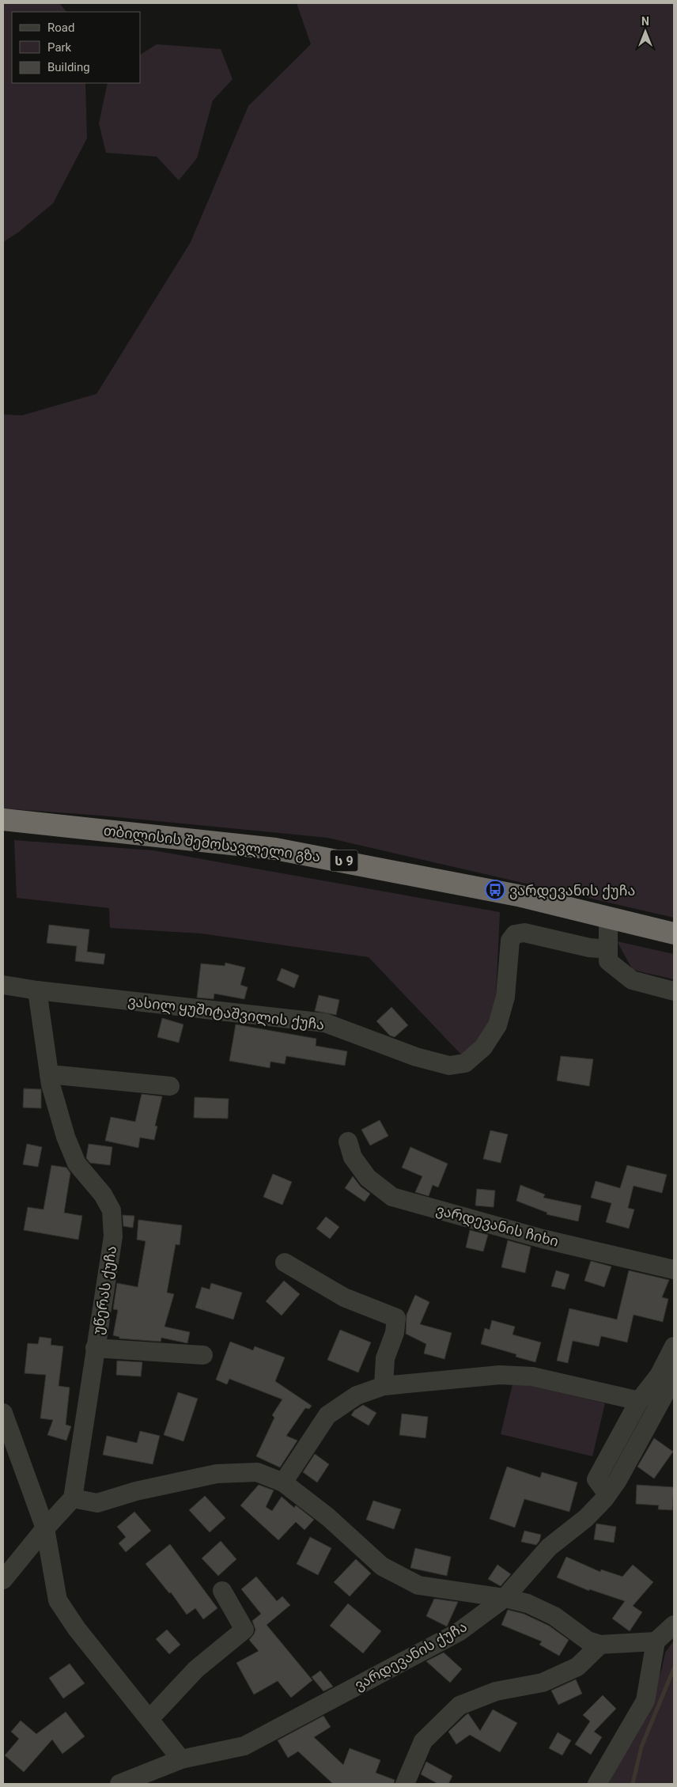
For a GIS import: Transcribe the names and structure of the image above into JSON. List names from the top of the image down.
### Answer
{
  "streets": {
    "highway": ["თბილისის შემოსავლელი გზა", "ს 9"],
    "street": [
      "ვასილ ყუშიტაშვილის ქუჩა",
      "ვარდევანის ჩიხი",
      "უწერას ქუჩა",
      "ვარდევანის ქუჩა"
    ]
  },
  "crossings": [
    ["ვასილ ყუშიტაშვილის ქუჩა", "უწერას ქუჩა"]
  ],
  "places": {
    "bus stop": ["ვარდევანის ქუჩა"]
  },
  "legend": ["Road", "Park", "Building"],
  "north": "top"
}
